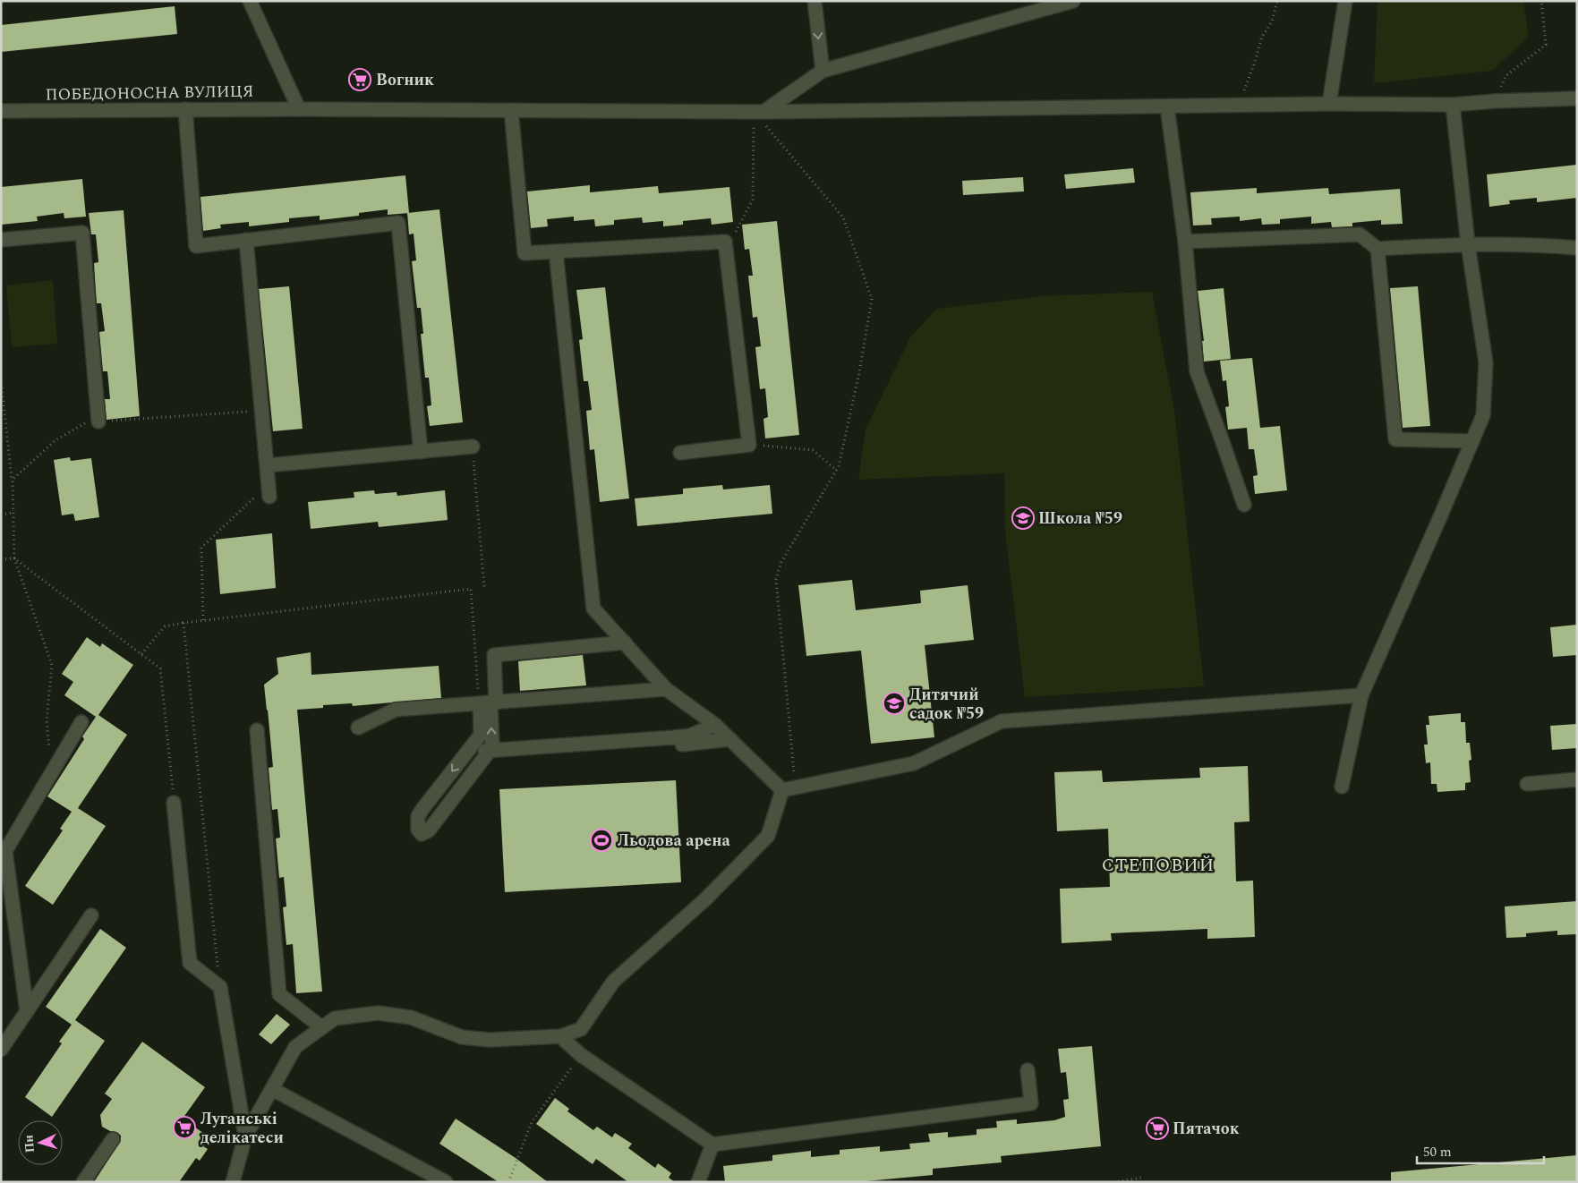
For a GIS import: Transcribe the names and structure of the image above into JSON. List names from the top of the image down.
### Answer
{
  "streets": {
    "street": ["ПОБЕДОНОСНА ВУЛИЦЯ"]
  },
  "districts": ["СТЕПОВИЙ"],
  "places": {
    "supermarket": ["Вогник", "Луганські делікатеси", "Пятачок"],
    "school or university": ["Школа №59", "Дитячий садок №59"],
    "sports": ["Льодова арена"]
  },
  "scale_bar": "50 m",
  "north": "left"
}
